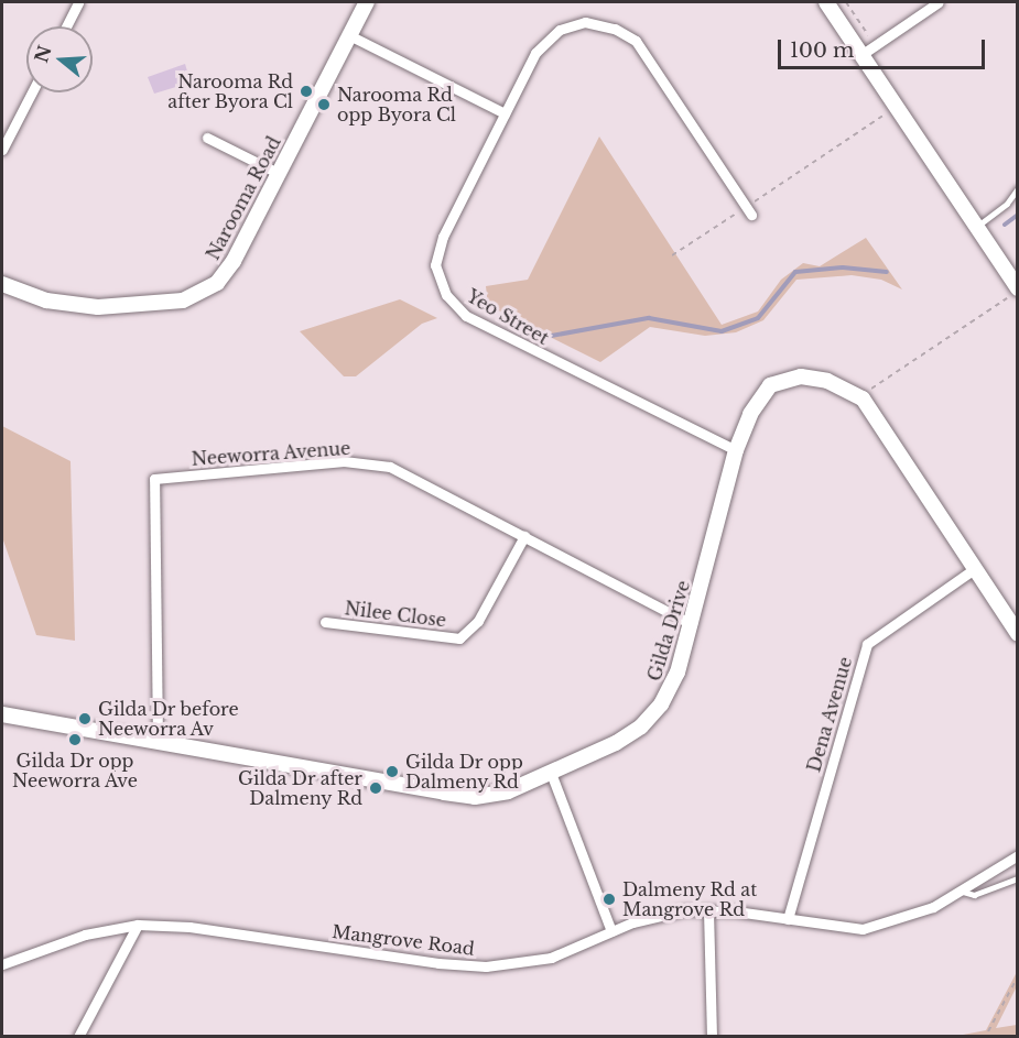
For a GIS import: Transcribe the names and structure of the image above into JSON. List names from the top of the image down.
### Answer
{
  "streets": {
    "street": [
      "Narooma Road",
      "Yeo Street",
      "Neeworra Avenue",
      "Nilee Close",
      "Gilda Drive",
      "Dena Avenue",
      "Mangrove Road"
    ]
  },
  "crossings": [
    ["Yeo Street", "Gilda Drive"],
    ["Neeworra Avenue", "Nilee Close"],
    ["Neeworra Avenue", "Gilda Drive"],
    ["Dena Avenue", "Mangrove Road"]
  ],
  "places": [
    "Narooma Rd after Byora Cl",
    "Narooma Rd opp Byora Cl",
    "Gilda Dr before Neeworra Av",
    "Gilda Dr opp Neeworra Ave",
    "Gilda Dr opp Dalmeny Rd",
    "Gilda Dr after Dalmeny Rd",
    "Dalmeny Rd at Mangrove Rd"
  ],
  "scale_bar": "100 m",
  "north": "left"
}
